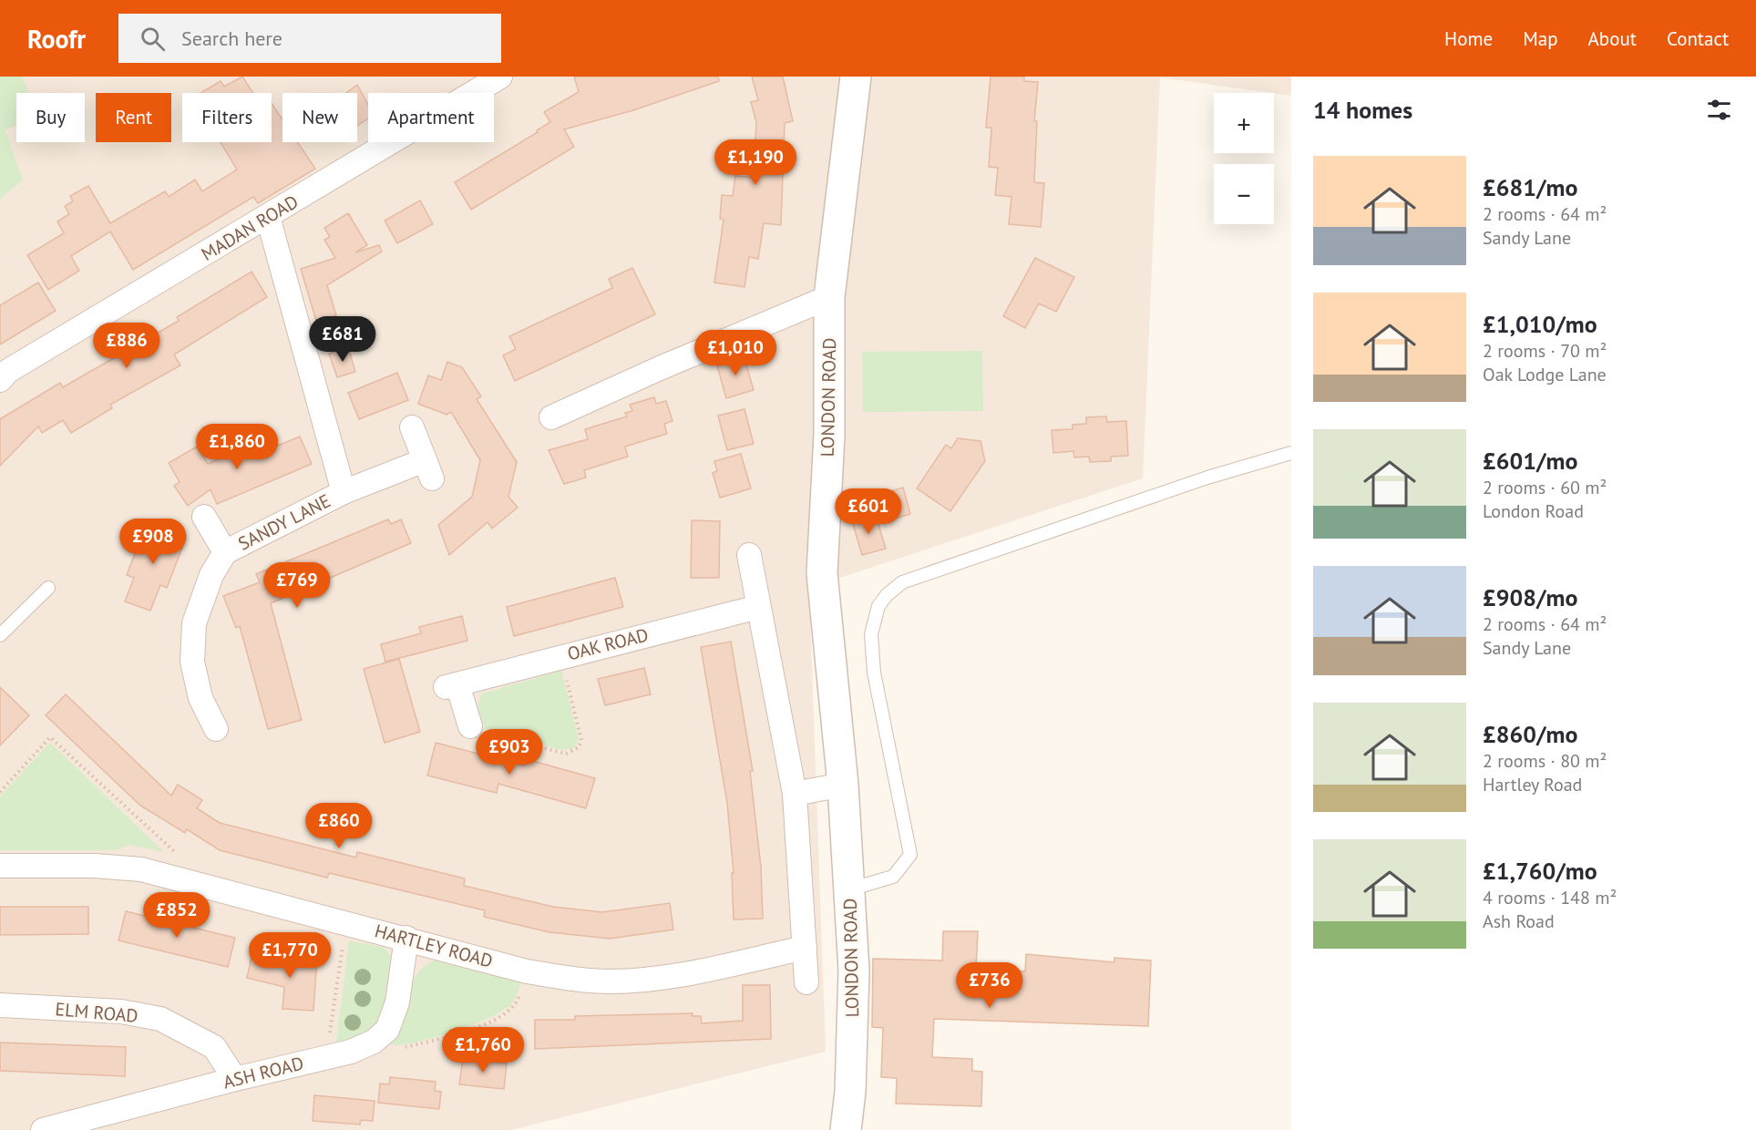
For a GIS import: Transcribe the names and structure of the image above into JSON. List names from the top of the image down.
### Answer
{
  "streets": {
    "street": [
      "MADAN ROAD",
      "LONDON ROAD",
      "SANDY LANE",
      "OAK ROAD",
      "HARTLEY ROAD",
      "ELM ROAD",
      "ASH ROAD"
    ]
  },
  "crossings": [
    ["MADAN ROAD", "SANDY LANE"],
    ["HARTLEY ROAD", "ASH ROAD"],
    ["ELM ROAD", "ASH ROAD"]
  ],
  "page": {
    "header": "Roofr",
    "search": "Search here",
    "nav": [
      "Home",
      "Map",
      "About",
      "Contact"
    ],
    "heading": "14 homes",
    "map_buttons": ["+", "−"],
    "chip": [
      "Buy",
      "Rent",
      "Filters",
      "New",
      "Apartment"
    ],
    "price": [
      "£1,190",
      "£681",
      "£886",
      "£1,010",
      "£1,860",
      "£601",
      "£908",
      "£769",
      "£903",
      "£860",
      "£852",
      "£1,770",
      "£736",
      "£1,760"
    ],
    "list": [
      {
        "name": "£681/mo",
        "note": "2 rooms · 64 m² · Sandy Lane"
      },
      {
        "name": "£1,010/mo",
        "note": "2 rooms · 70 m² · Oak Lodge Lane"
      },
      {
        "name": "£601/mo",
        "note": "2 rooms · 60 m² · London Road"
      },
      {
        "name": "£908/mo",
        "note": "2 rooms · 64 m² · Sandy Lane"
      },
      {
        "name": "£860/mo",
        "note": "2 rooms · 80 m² · Hartley Road"
      },
      {
        "name": "£1,760/mo",
        "note": "4 rooms · 148 m² · Ash Road"
      }
    ]
  }
}
